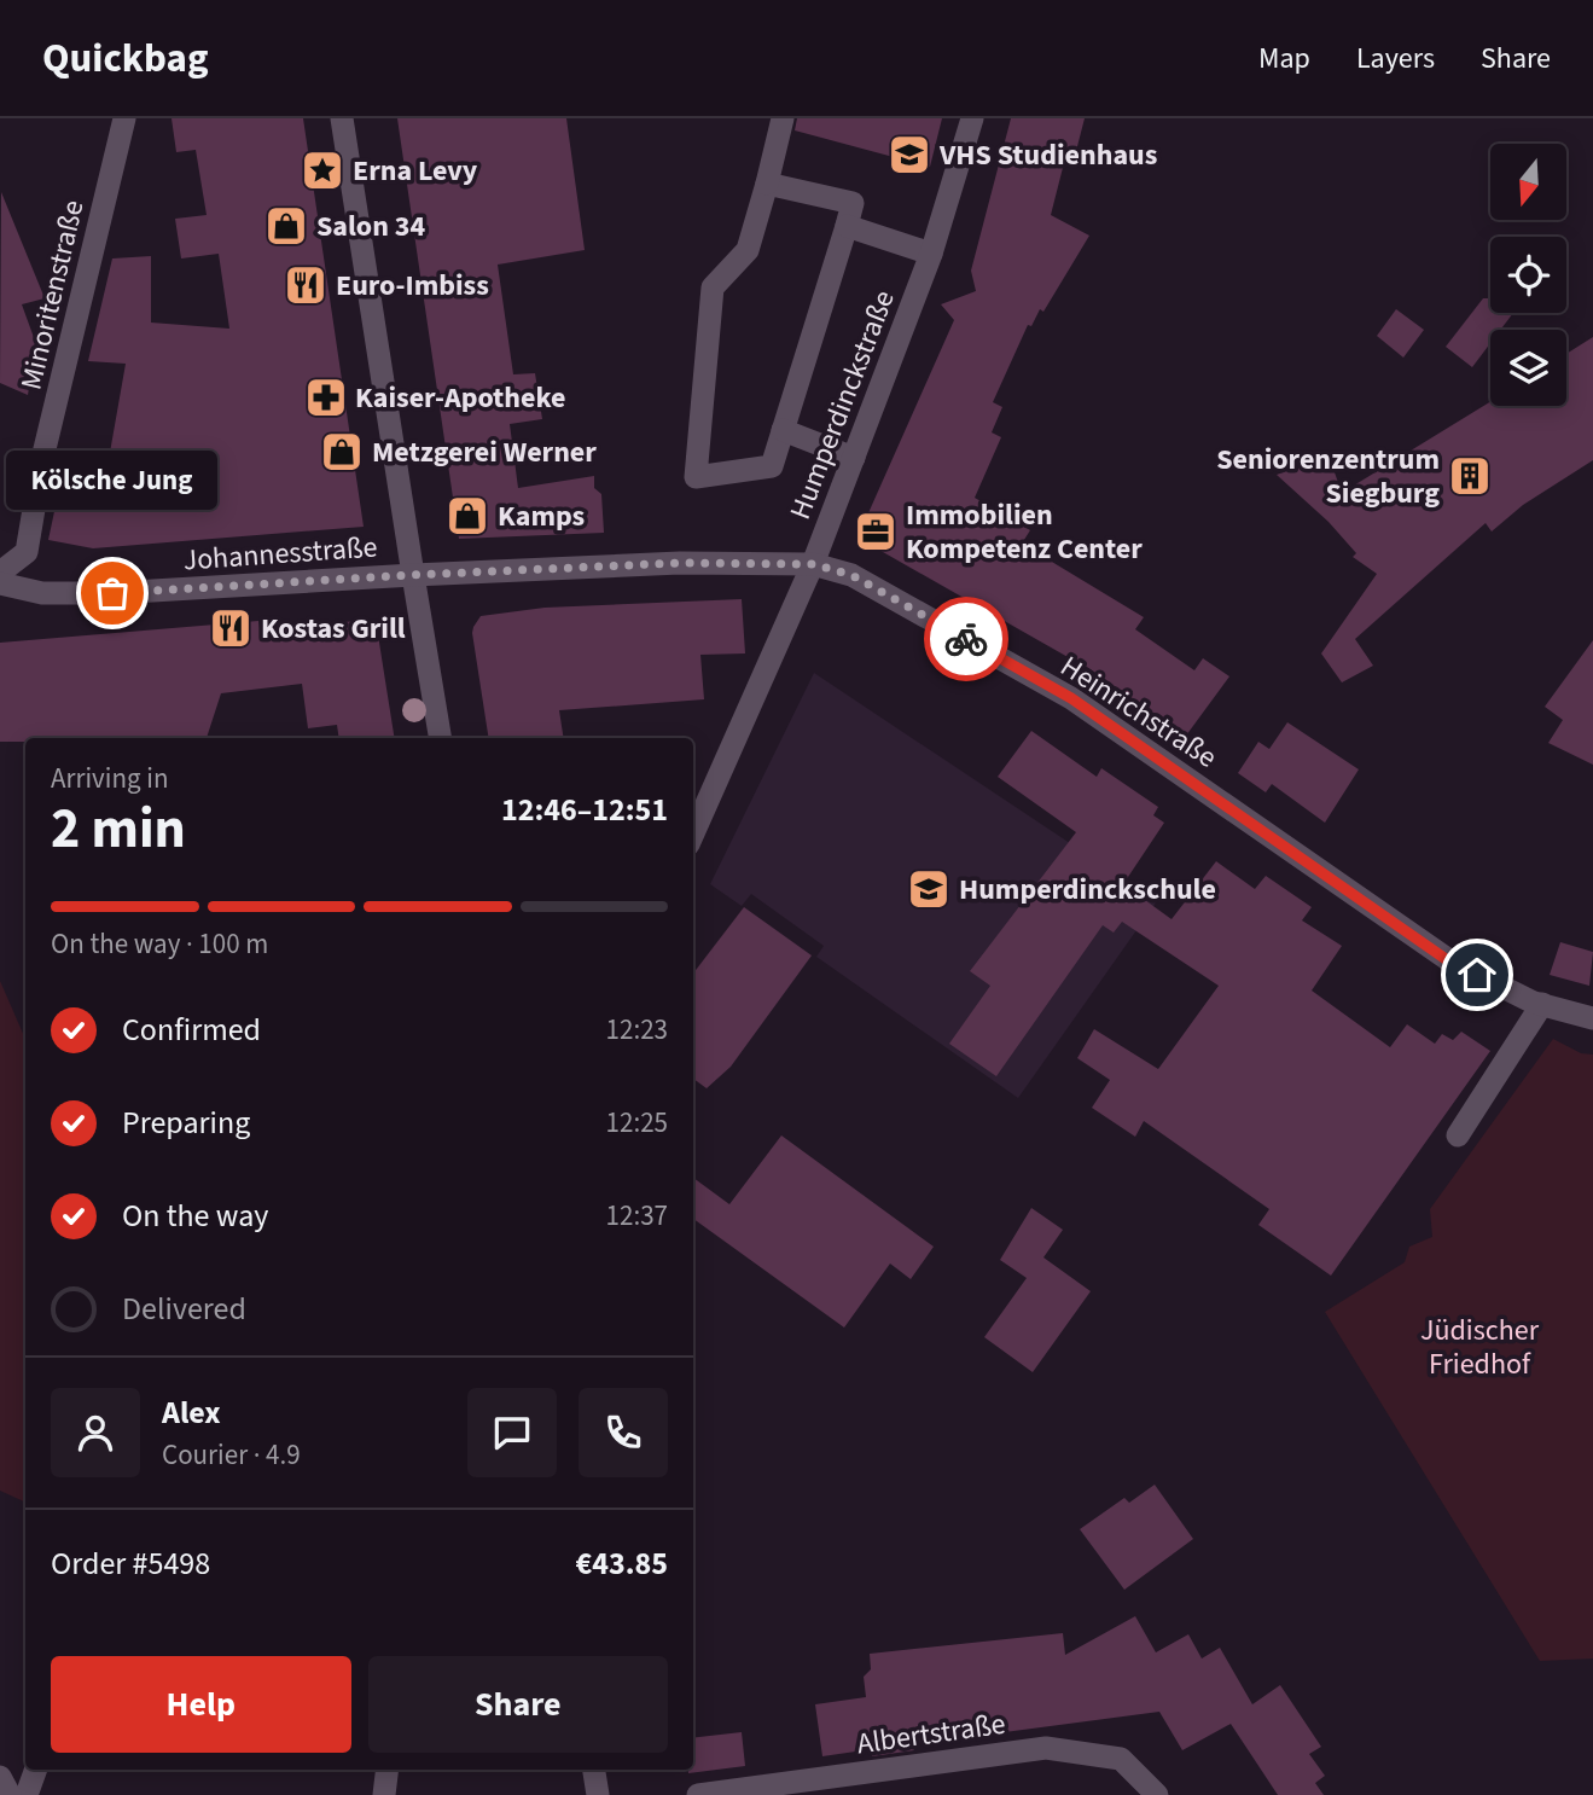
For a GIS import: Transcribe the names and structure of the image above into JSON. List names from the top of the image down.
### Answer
{
  "streets": {
    "street": [
      "Minoritenstraße",
      "Humperdinckstraße",
      "Johannesstraße",
      "Heinrichstraße",
      "Albertstraße"
    ]
  },
  "crossings": [
    ["Humperdinckstraße", "Heinrichstraße"],
    ["Johannesstraße", "Heinrichstraße"]
  ],
  "parks": ["Jüdischer Friedhof"],
  "places": {
    "school or university": ["VHS Studienhaus", "Humperdinckschule"],
    "place": ["Erna Levy"],
    "shop": ["Salon 34", "Metzgerei Werner", "Kamps"],
    "restaurant": ["Euro-Imbiss", "Kostas Grill"],
    "pharmacy": ["Kaiser-Apotheke"],
    "building": ["Seniorenzentrum Siegburg"],
    "office": ["Immobilien Kompetenz Center"],
    "other": ["Kölsche Jung"]
  },
  "north": "bottom",
  "page": {
    "header": "Quickbag",
    "nav": ["Map", "Layers", "Share"],
    "bubble": "Kölsche Jung",
    "heading": ["2 min", "Arriving in", "12:46–12:51"],
    "panel": [
      "Alex",
      "Courier · 4.9",
      "Order #5498",
      "€43.85"
    ],
    "bar": "On the way · 100 m",
    "list": [
      ["Confirmed", "12:23"],
      ["Preparing", "12:25"],
      ["On the way", "12:37"],
      "Delivered"
    ],
    "buttons": ["Help", "Share"]
  }
}
